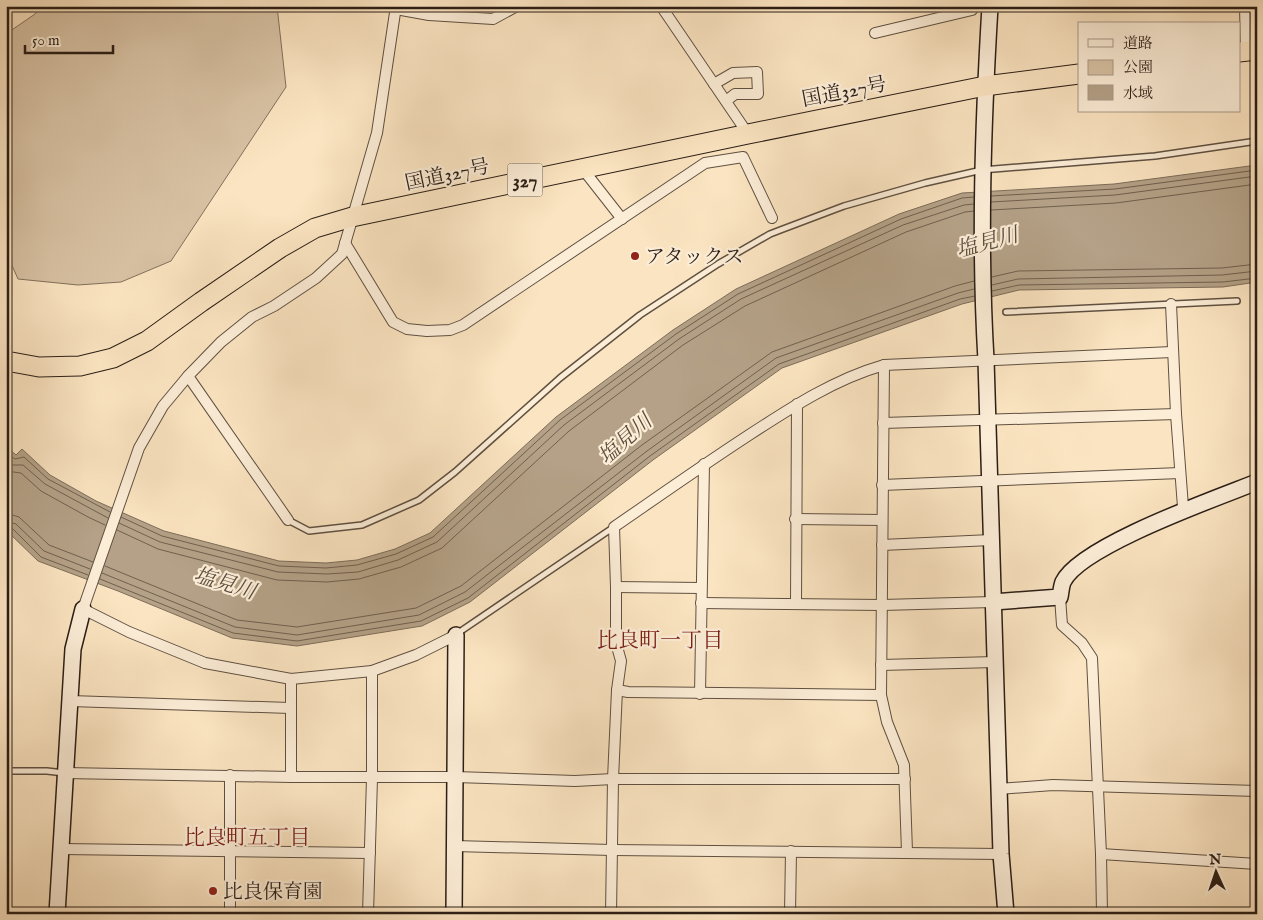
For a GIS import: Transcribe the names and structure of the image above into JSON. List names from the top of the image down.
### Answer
{
  "streets": {
    "highway": ["国道327号", "327"]
  },
  "districts": ["比良町一丁目", "比良町五丁目"],
  "water": ["塩見川"],
  "places": ["アタックス", "比良保育園"],
  "legend": ["道路", "公園", "水域"],
  "scale_bar": "50 m",
  "north": "top"
}
